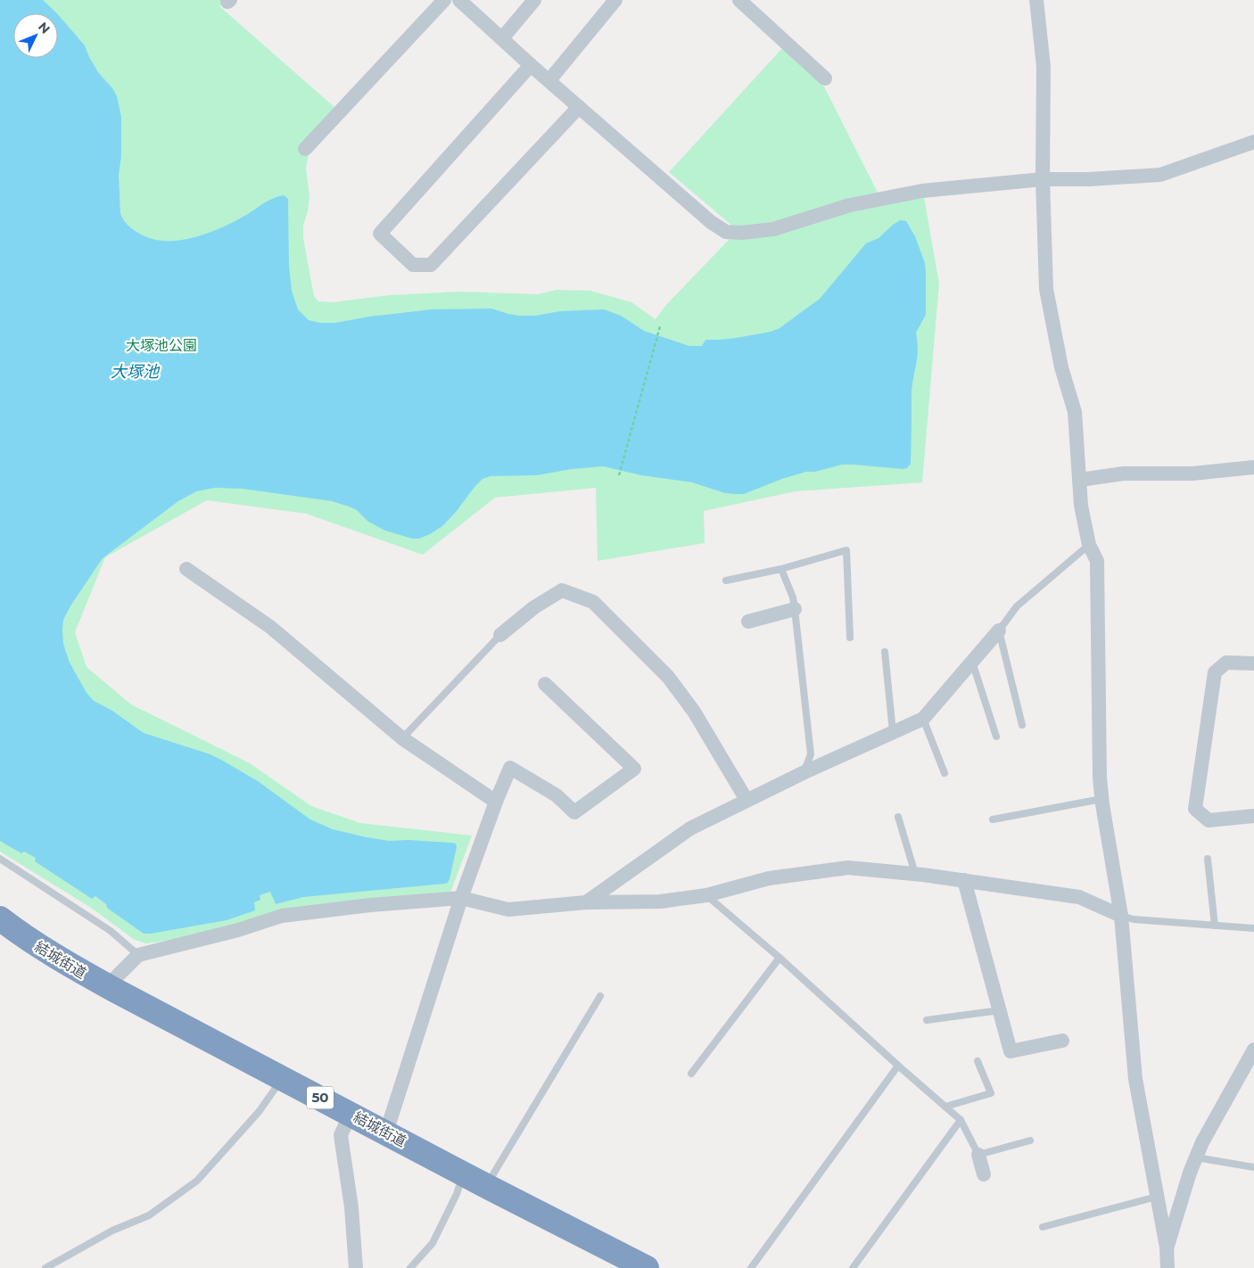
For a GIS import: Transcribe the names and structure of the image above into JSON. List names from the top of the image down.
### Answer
{
  "streets": {
    "highway": ["結城街道", "50"]
  },
  "water": ["大塚池"],
  "parks": ["大塚池公園"],
  "north": "top right"
}
